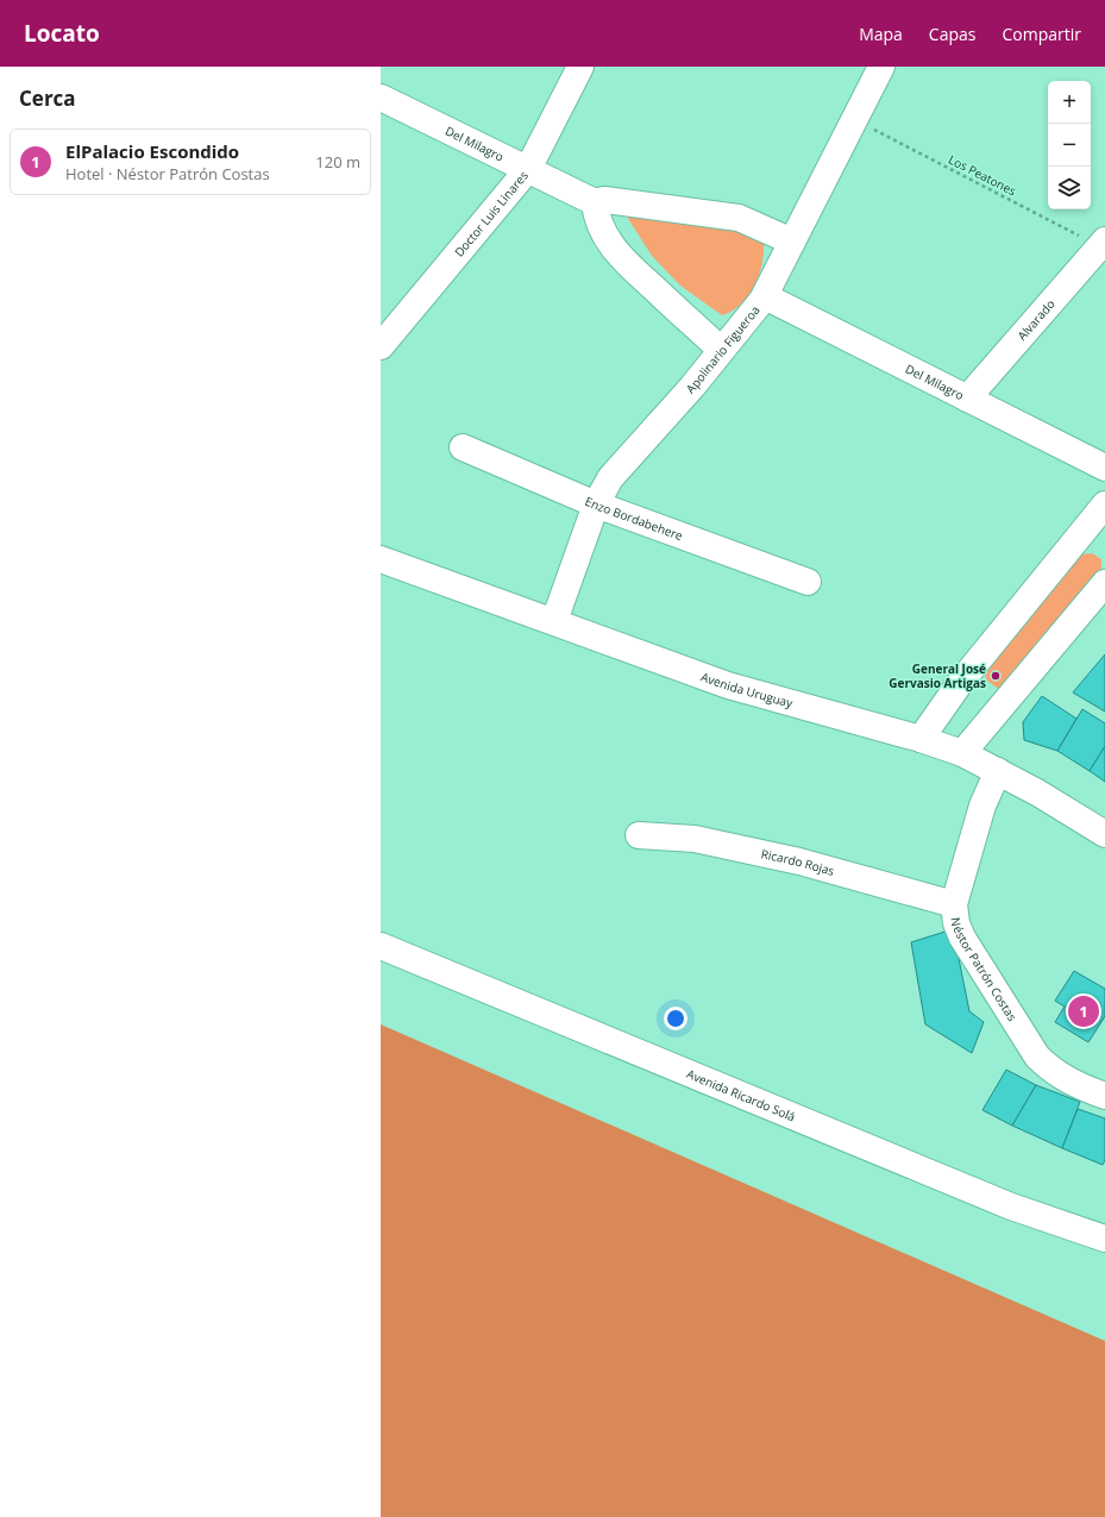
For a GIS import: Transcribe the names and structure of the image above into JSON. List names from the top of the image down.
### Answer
{
  "streets": {
    "street": [
      "Del Milagro",
      "Doctor Luis Linares",
      "Alvarado",
      "Apolinario Figueroa",
      "Enzo Bordabehere",
      "Avenida Uruguay",
      "Ricardo Rojas",
      "Néstor Patrón Costas",
      "Avenida Ricardo Solá"
    ],
    "path": ["Los Peatones"]
  },
  "crossings": [
    ["Del Milagro", "Doctor Luis Linares"],
    ["Del Milagro", "Alvarado"],
    ["Del Milagro", "Apolinario Figueroa"],
    ["Los Peatones", "Alvarado"],
    ["Los Peatones", "Apolinario Figueroa"],
    ["Apolinario Figueroa", "Enzo Bordabehere"],
    ["Apolinario Figueroa", "Avenida Uruguay"],
    ["Avenida Uruguay", "Néstor Patrón Costas"],
    ["Ricardo Rojas", "Néstor Patrón Costas"]
  ],
  "places": ["General José Gervasio Artigas"],
  "page": {
    "header": "Locato",
    "nav": ["Mapa", "Capas", "Compartir"],
    "heading": "Cerca",
    "map_buttons": ["+", "−"],
    "list": [
      {
        "mark": "1",
        "name": "ElPalacio Escondido",
        "note": "Hotel · Néstor Patrón Costas",
        "value": "120 m"
      }
    ],
    "pins": "1"
  }
}
